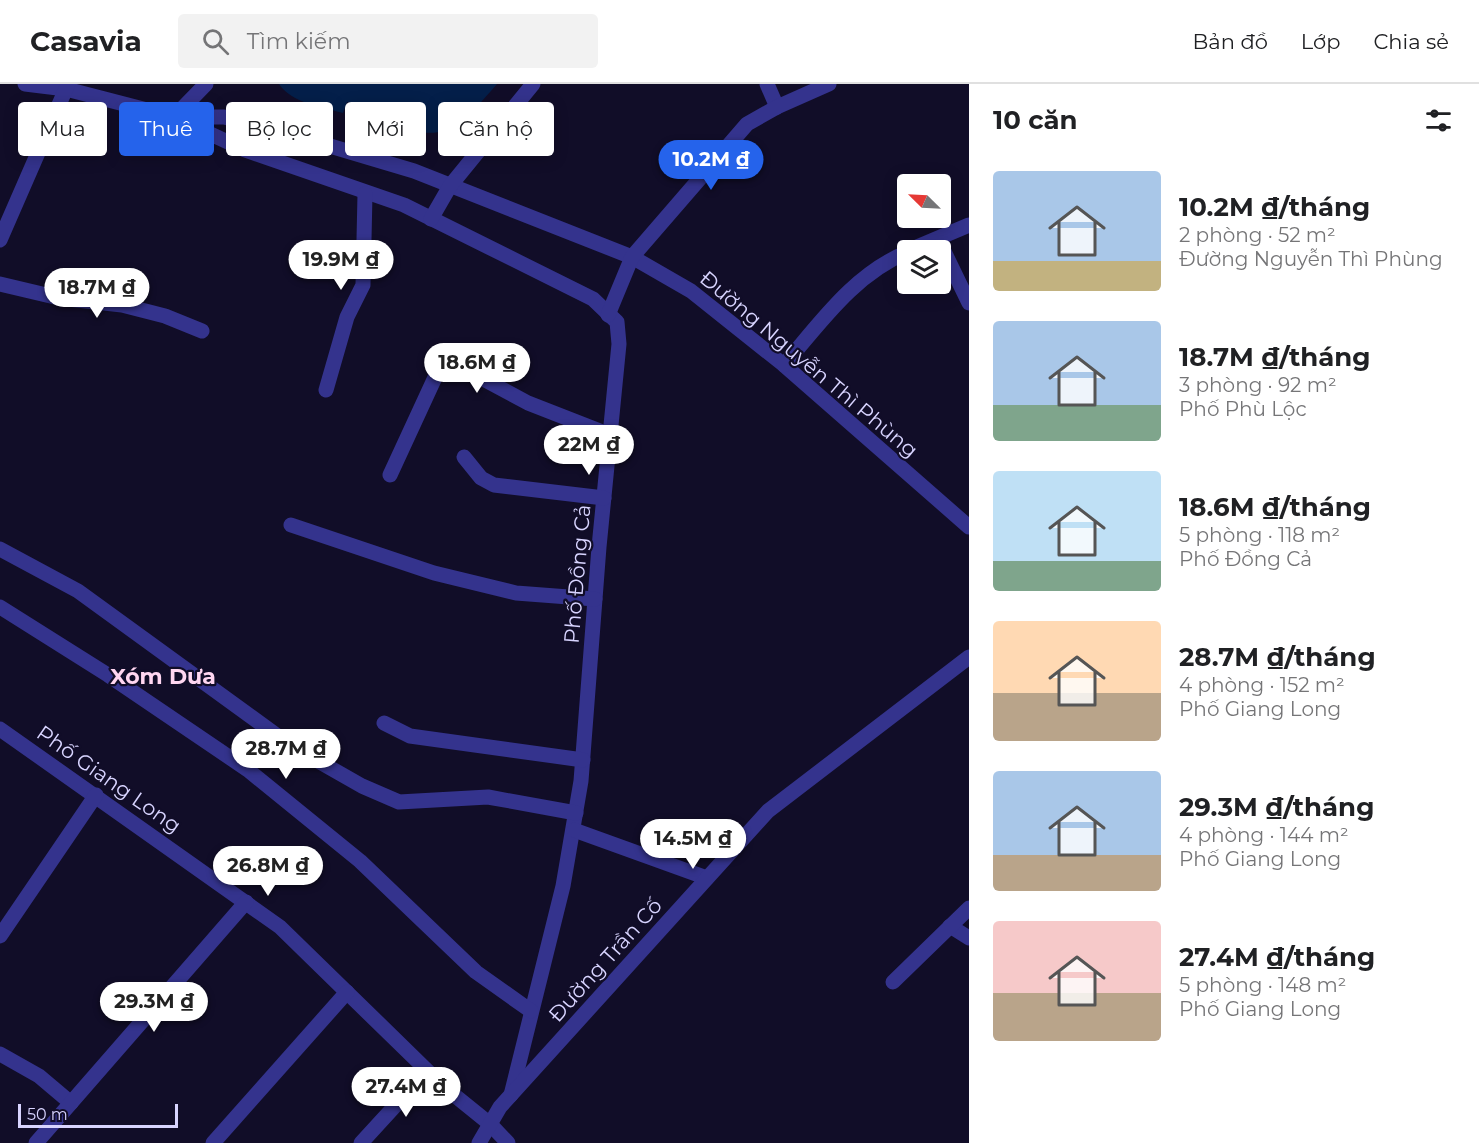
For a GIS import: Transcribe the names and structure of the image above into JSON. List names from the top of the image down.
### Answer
{
  "streets": {
    "street": [
      "Đường Nguyễn Thì Phùng",
      "Phố Đồng Cả",
      "Phố Giang Long",
      "Đường Trần Cố"
    ]
  },
  "crossings": [
    ["Phố Đồng Cả", "Đường Trần Cố"],
    ["Phố Giang Long", "Đường Trần Cố"]
  ],
  "districts": ["Xóm Dưa"],
  "scale_bar": "50 m",
  "north": "top left",
  "page": {
    "header": "Casavia",
    "search": "Tìm kiếm",
    "nav": ["Bản đồ", "Lớp", "Chia sẻ"],
    "heading": "10 căn",
    "chip": [
      "Mua",
      "Thuê",
      "Bộ lọc",
      "Mới",
      "Căn hộ"
    ],
    "price": [
      "10.2M ₫",
      "19.9M ₫",
      "18.7M ₫",
      "18.6M ₫",
      "22M ₫",
      "28.7M ₫",
      "14.5M ₫",
      "26.8M ₫",
      "29.3M ₫",
      "27.4M ₫"
    ],
    "list": [
      {
        "name": "10.2M ₫/tháng",
        "note": "2 phòng · 52 m² · Đường Nguyễn Thì Phùng"
      },
      {
        "name": "18.7M ₫/tháng",
        "note": "3 phòng · 92 m² · Phố Phù Lộc"
      },
      {
        "name": "18.6M ₫/tháng",
        "note": "5 phòng · 118 m² · Phố Đồng Cả"
      },
      {
        "name": "28.7M ₫/tháng",
        "note": "4 phòng · 152 m² · Phố Giang Long"
      },
      {
        "name": "29.3M ₫/tháng",
        "note": "4 phòng · 144 m² · Phố Giang Long"
      },
      {
        "name": "27.4M ₫/tháng",
        "note": "5 phòng · 148 m² · Phố Giang Long"
      }
    ],
    "scale": "50 m"
  }
}
